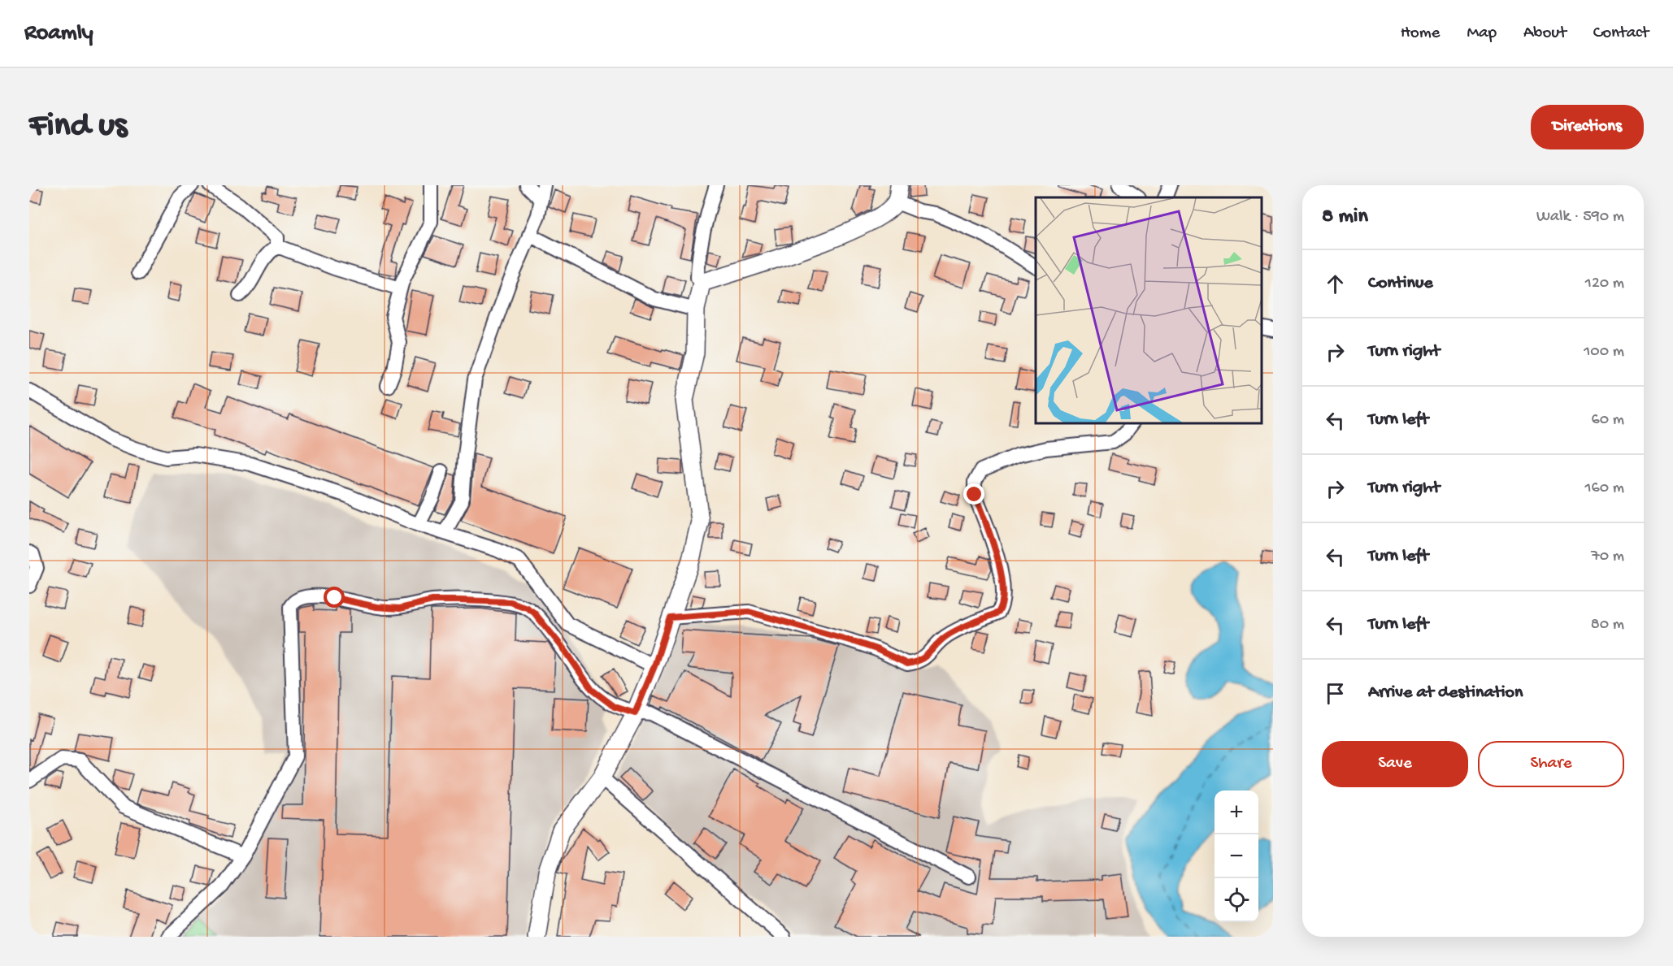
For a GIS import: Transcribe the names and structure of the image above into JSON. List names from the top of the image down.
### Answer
{
  "page": {
    "header": "Roamly",
    "nav": [
      "Home",
      "Map",
      "About",
      "Contact"
    ],
    "buttons": [
      "Directions",
      ["Save", "Share"]
    ],
    "title": "Find us",
    "heading": ["8 min", "Walk · 590 m"],
    "list": [
      ["Continue", "120 m"],
      ["Turn right", "100 m"],
      ["Turn left", "60 m"],
      ["Turn right", "160 m"],
      ["Turn left", "70 m"],
      ["Turn left", "80 m"],
      "Arrive at destination"
    ],
    "map_buttons": ["+", "−"]
  }
}
